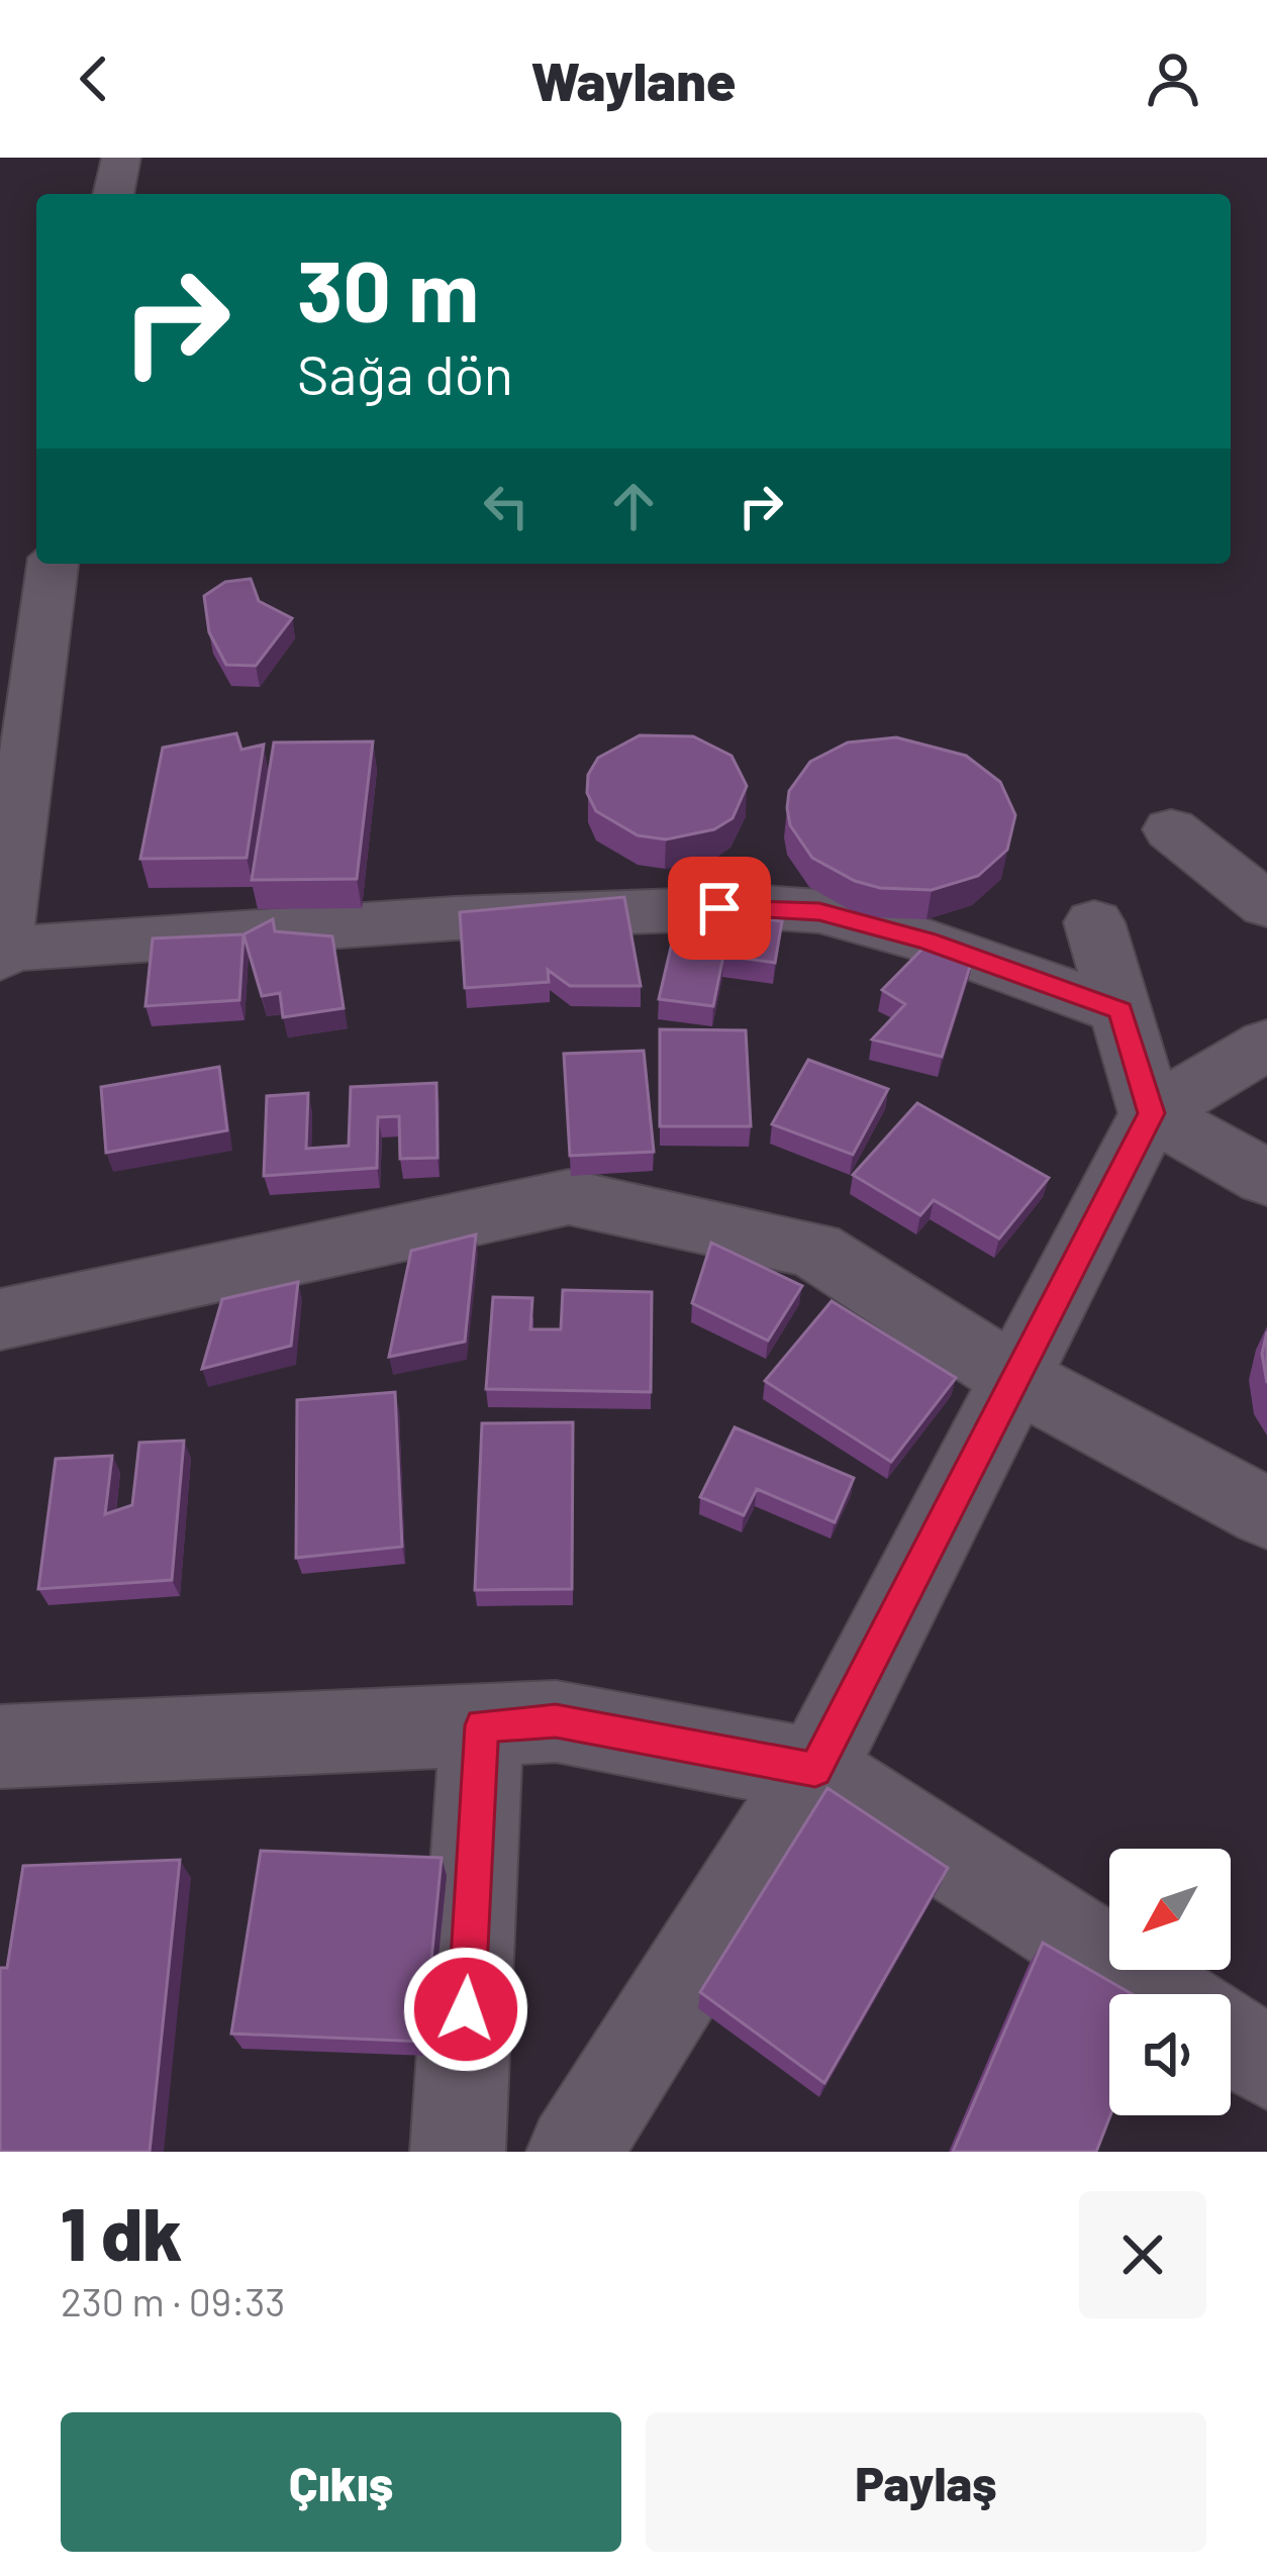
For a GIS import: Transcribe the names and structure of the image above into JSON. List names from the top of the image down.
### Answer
{
  "north": "bottom left",
  "page": {
    "header": "Waylane",
    "turn": ["30 m", "Sağa dön"],
    "heading": ["1 dk", "230 m · 09:33"],
    "buttons": ["Çıkış", "Paylaş"]
  }
}
